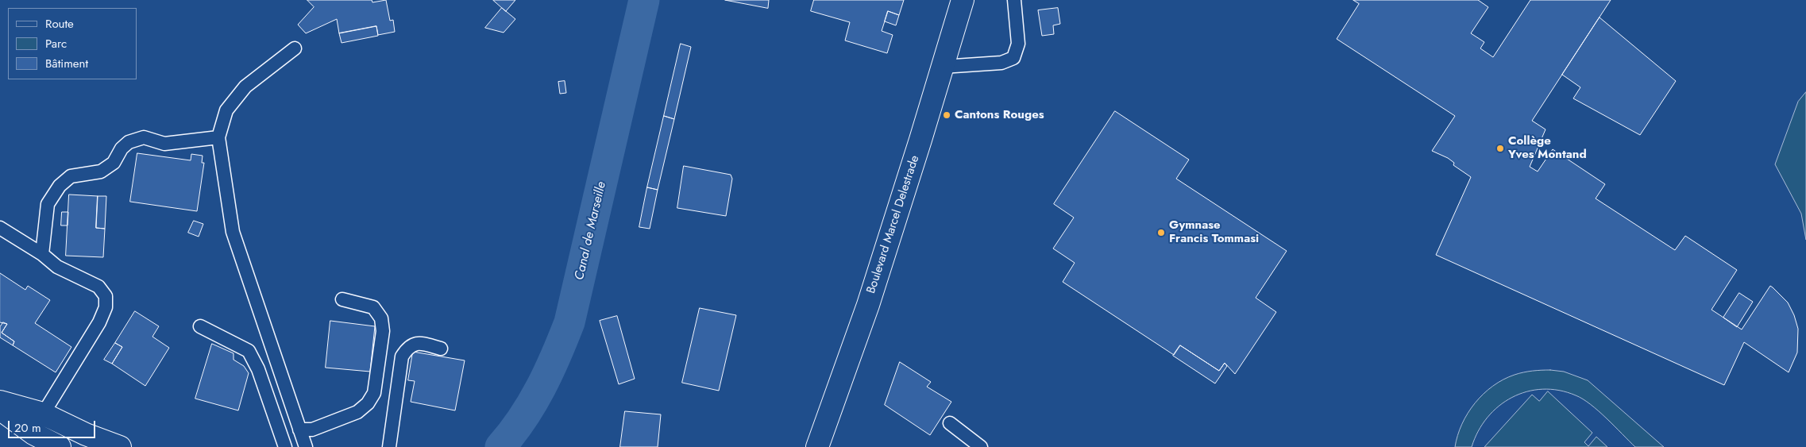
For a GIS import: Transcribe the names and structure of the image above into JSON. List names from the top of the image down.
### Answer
{
  "streets": {
    "street": ["Boulevard Marcel Delestrade"]
  },
  "water": ["Canal de Marseille"],
  "places": ["Cantons Rouges", "Collège Yves Montand", "Gymnase Francis Tommasi"],
  "legend": ["Route", "Parc", "Bâtiment"],
  "scale_bar": "20 m"
}
